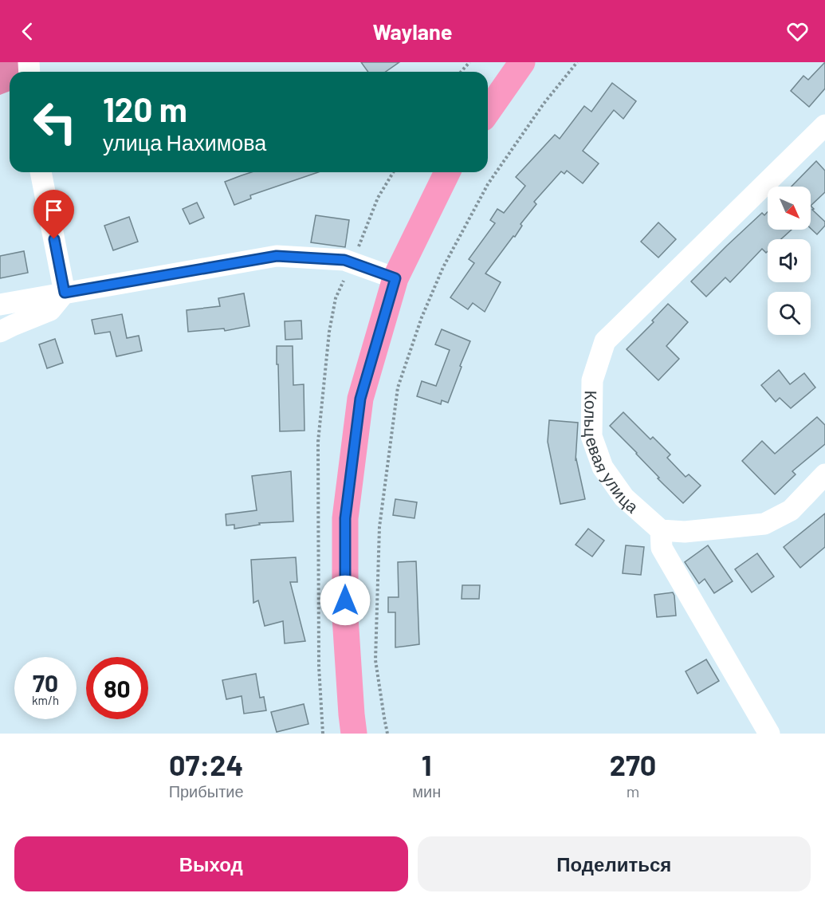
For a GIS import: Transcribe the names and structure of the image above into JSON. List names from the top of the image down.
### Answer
{
  "streets": {
    "street": ["Кольцевая улица"]
  },
  "north": "bottom right",
  "page": {
    "header": "Waylane",
    "turn": ["120 m", "улица Нахимова"],
    "speed": "70 km/h",
    "limit": "80",
    "eta": [
      "07:24",
      "Прибытие",
      "1",
      "мин",
      "270",
      "m"
    ],
    "buttons": ["Выход", "Поделиться"]
  }
}
